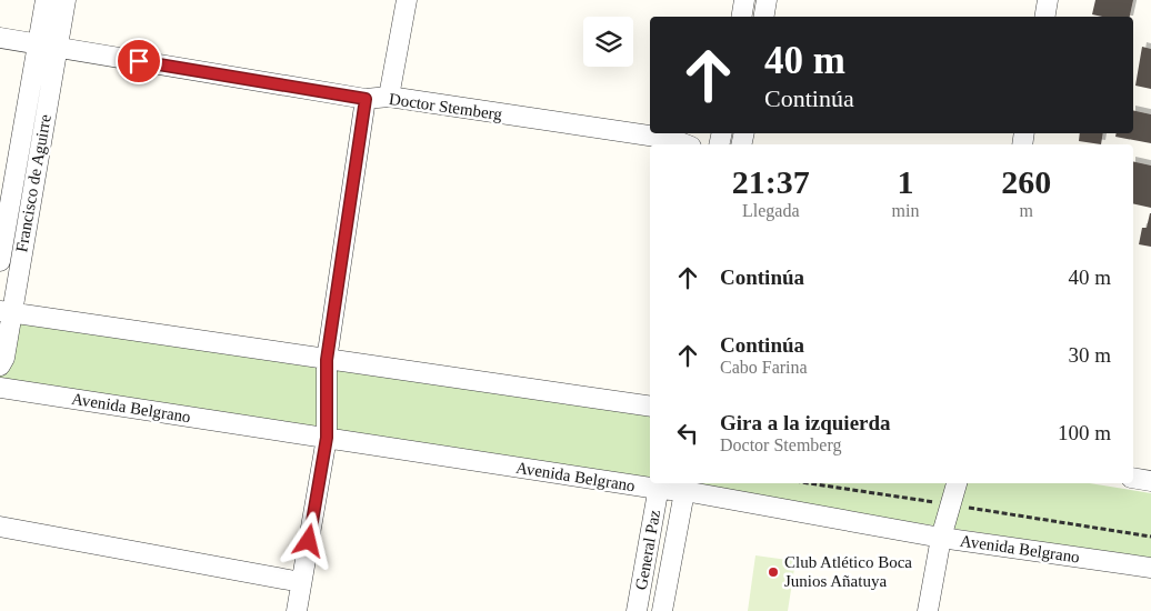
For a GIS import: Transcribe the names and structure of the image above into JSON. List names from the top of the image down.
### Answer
{
  "streets": {
    "street": [
      "Doctor Stemberg",
      "Francisco de Aguirre",
      "Avenida Belgrano",
      "General Paz"
    ]
  },
  "crossings": [
    ["Doctor Stemberg", "Francisco de Aguirre"],
    ["Avenida Belgrano", "General Paz"]
  ],
  "places": ["Club Atlético Boca Junios Añatuya"],
  "page": {
    "turn": ["40 m", "Continúa"],
    "eta": [
      "21:37",
      "Llegada",
      "1",
      "min",
      "260",
      "m"
    ],
    "list": [
      {
        "name": "Continúa",
        "value": "40 m"
      },
      {
        "name": "Continúa",
        "note": "Cabo Farina",
        "value": "30 m"
      },
      {
        "name": "Gira a la izquierda",
        "note": "Doctor Stemberg",
        "value": "100 m"
      }
    ]
  }
}
